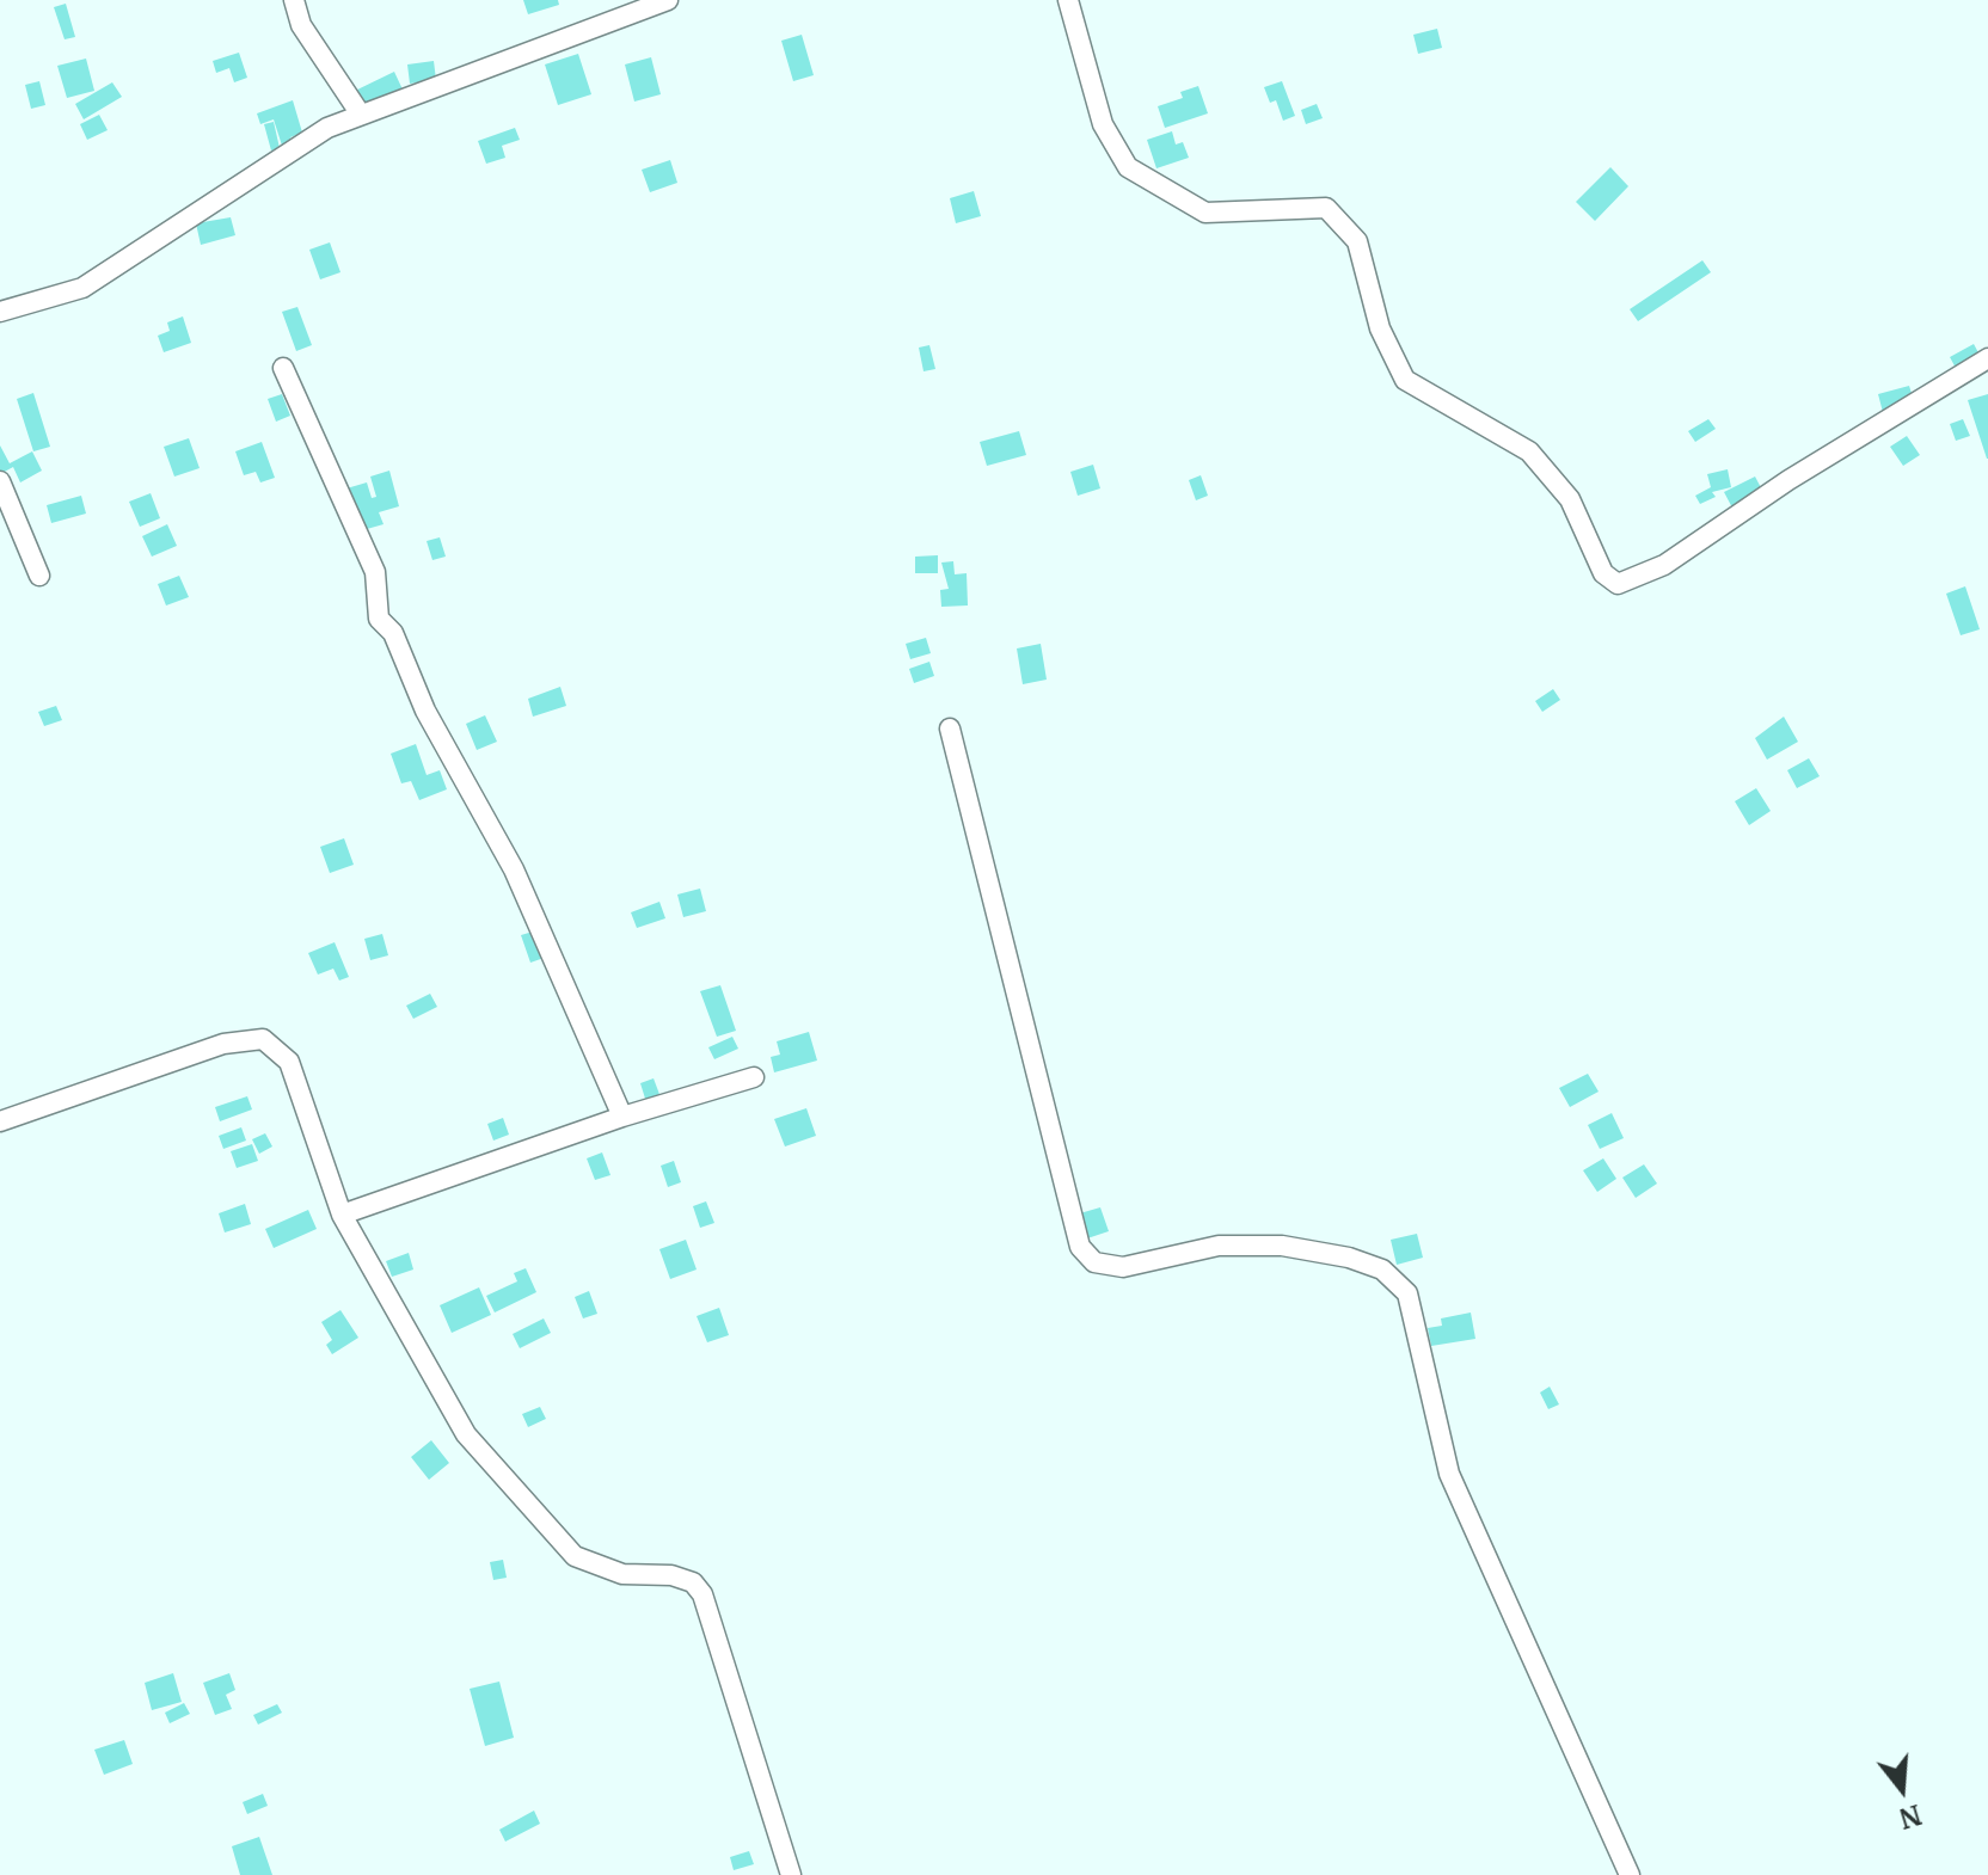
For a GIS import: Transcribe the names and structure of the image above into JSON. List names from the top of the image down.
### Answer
{
  "north": "bottom"
}
